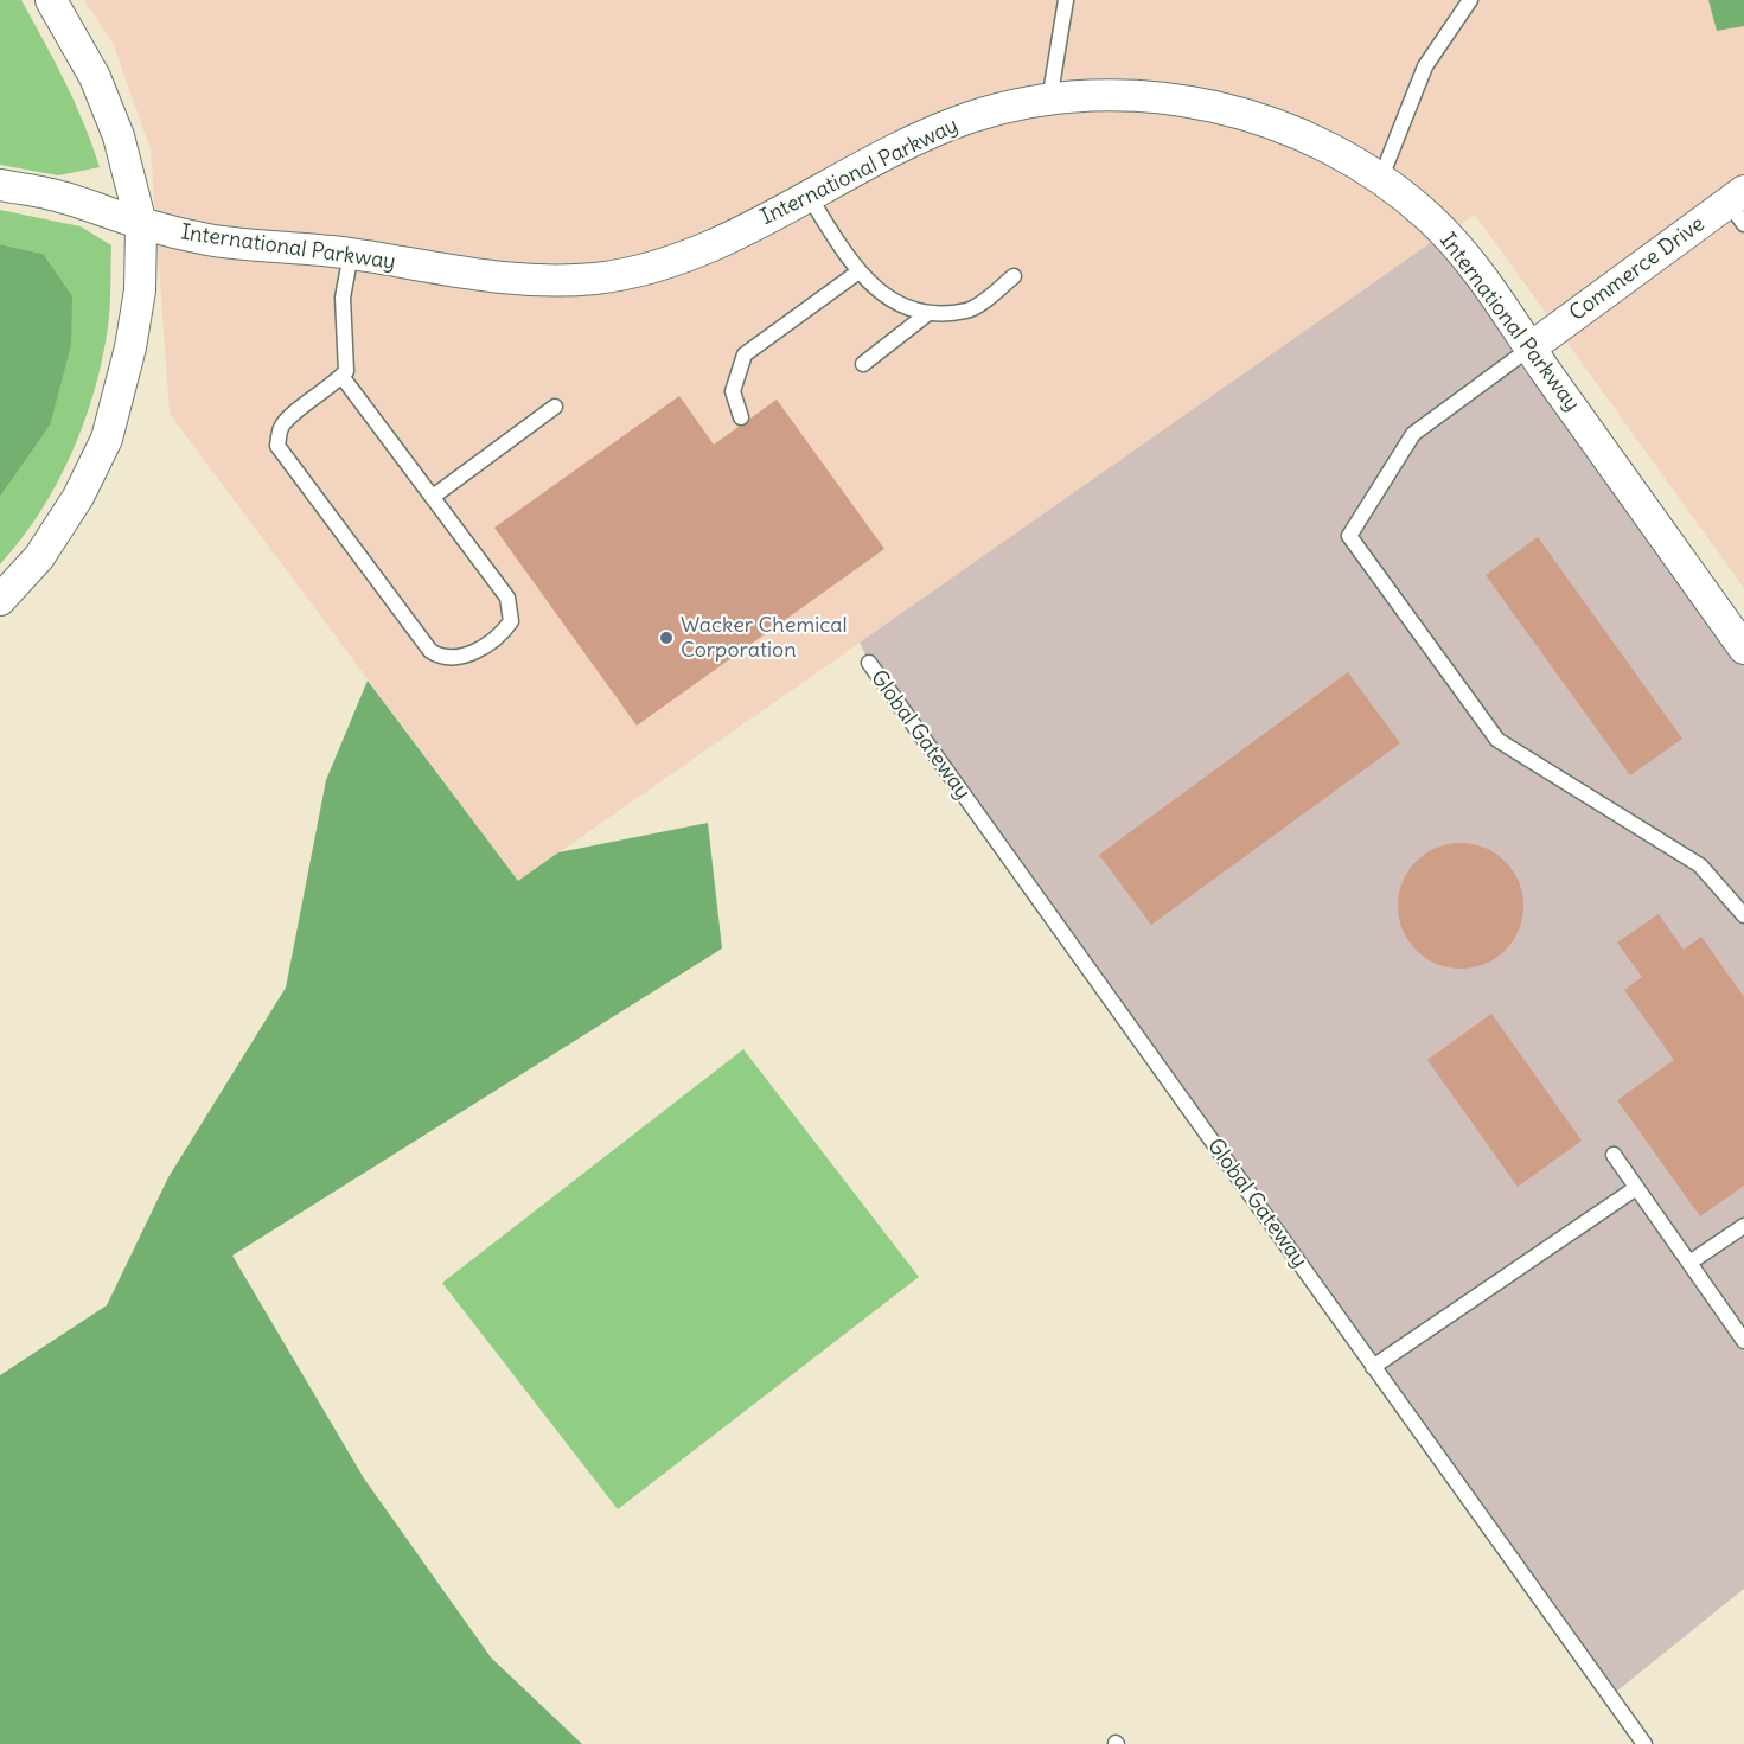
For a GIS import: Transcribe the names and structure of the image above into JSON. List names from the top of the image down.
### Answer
{
  "streets": {
    "street": ["International Parkway", "Commerce Drive"],
    "lane": ["Global Gateway"]
  },
  "crossings": [
    ["International Parkway", "Commerce Drive"]
  ],
  "places": ["Wacker Chemical Corporation"]
}
